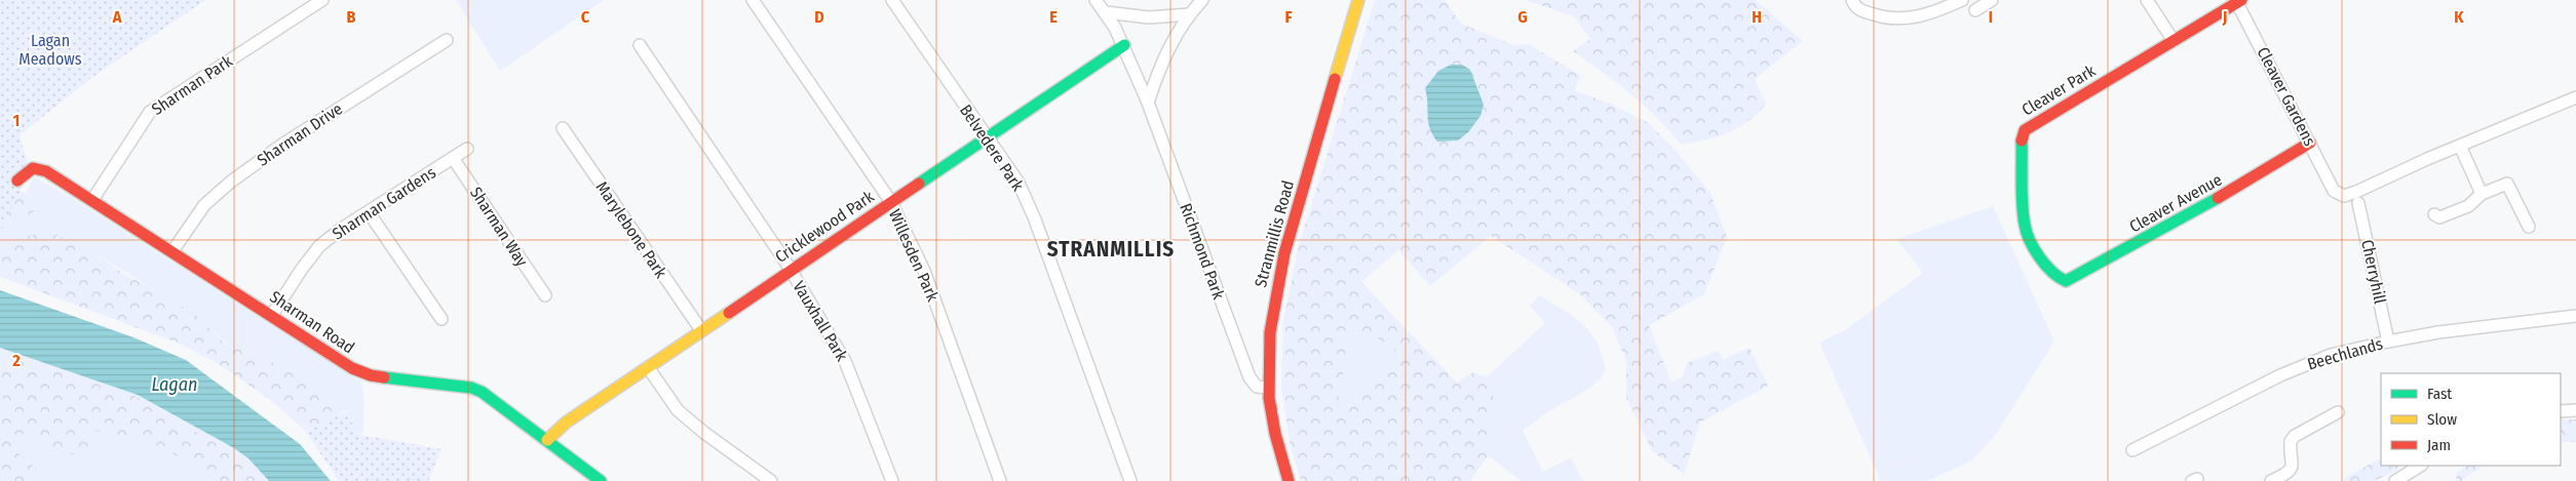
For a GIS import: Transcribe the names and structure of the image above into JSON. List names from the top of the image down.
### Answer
{
  "streets": {
    "street": [
      "Sharman Park",
      "Cleaver Park",
      "Cleaver Gardens",
      "Sharman Drive",
      "Belvedere Park",
      "Sharman Gardens",
      "Cleaver Avenue",
      "Sharman Way",
      "Cricklewood Park",
      "Marylebone Park",
      "Stranmillis Road",
      "Richmond Park",
      "Willesden Park",
      "Cherryhill",
      "Vauxhall Park",
      "Sharman Road",
      "Beechlands"
    ]
  },
  "crossings": [
    ["Sharman Park", "Sharman Road"],
    ["Cleaver Park", "Cleaver Gardens"],
    ["Cleaver Park", "Cleaver Avenue"],
    ["Cleaver Gardens", "Cleaver Avenue"],
    ["Sharman Drive", "Sharman Road"],
    ["Belvedere Park", "Cricklewood Park"],
    ["Sharman Gardens", "Sharman Way"],
    ["Sharman Gardens", "Sharman Road"],
    ["Cricklewood Park", "Marylebone Park"],
    ["Cricklewood Park", "Richmond Park"],
    ["Cricklewood Park", "Willesden Park"],
    ["Cricklewood Park", "Vauxhall Park"],
    ["Cricklewood Park", "Sharman Road"],
    ["Stranmillis Road", "Richmond Park"],
    ["Cherryhill", "Beechlands"]
  ],
  "districts": ["STRANMILLIS"],
  "water": ["Lagan"],
  "parks": ["Lagan Meadows"],
  "legend": ["Fast", "Slow", "Jam"],
  "grid": {
    "columns": [
      "A",
      "B",
      "C",
      "D",
      "E",
      "F",
      "G",
      "H",
      "I",
      "J",
      "K"
    ],
    "rows": ["1", "2"]
  }
}
